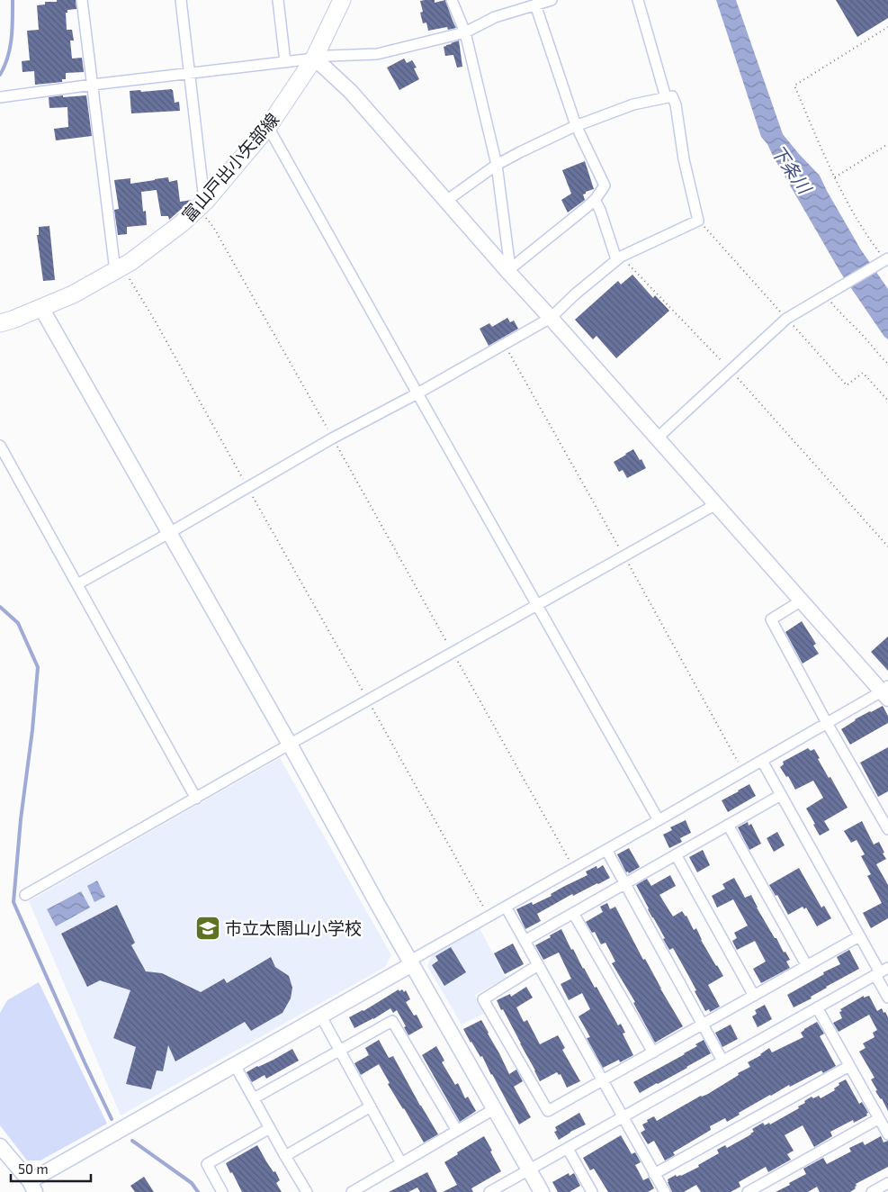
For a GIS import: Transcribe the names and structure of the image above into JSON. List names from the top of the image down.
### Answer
{
  "streets": {
    "main road": ["富山戸出小矢部線"]
  },
  "water": ["下条川"],
  "places": {
    "school or university": ["市立太閤山小学校"]
  },
  "scale_bar": "50 m"
}
